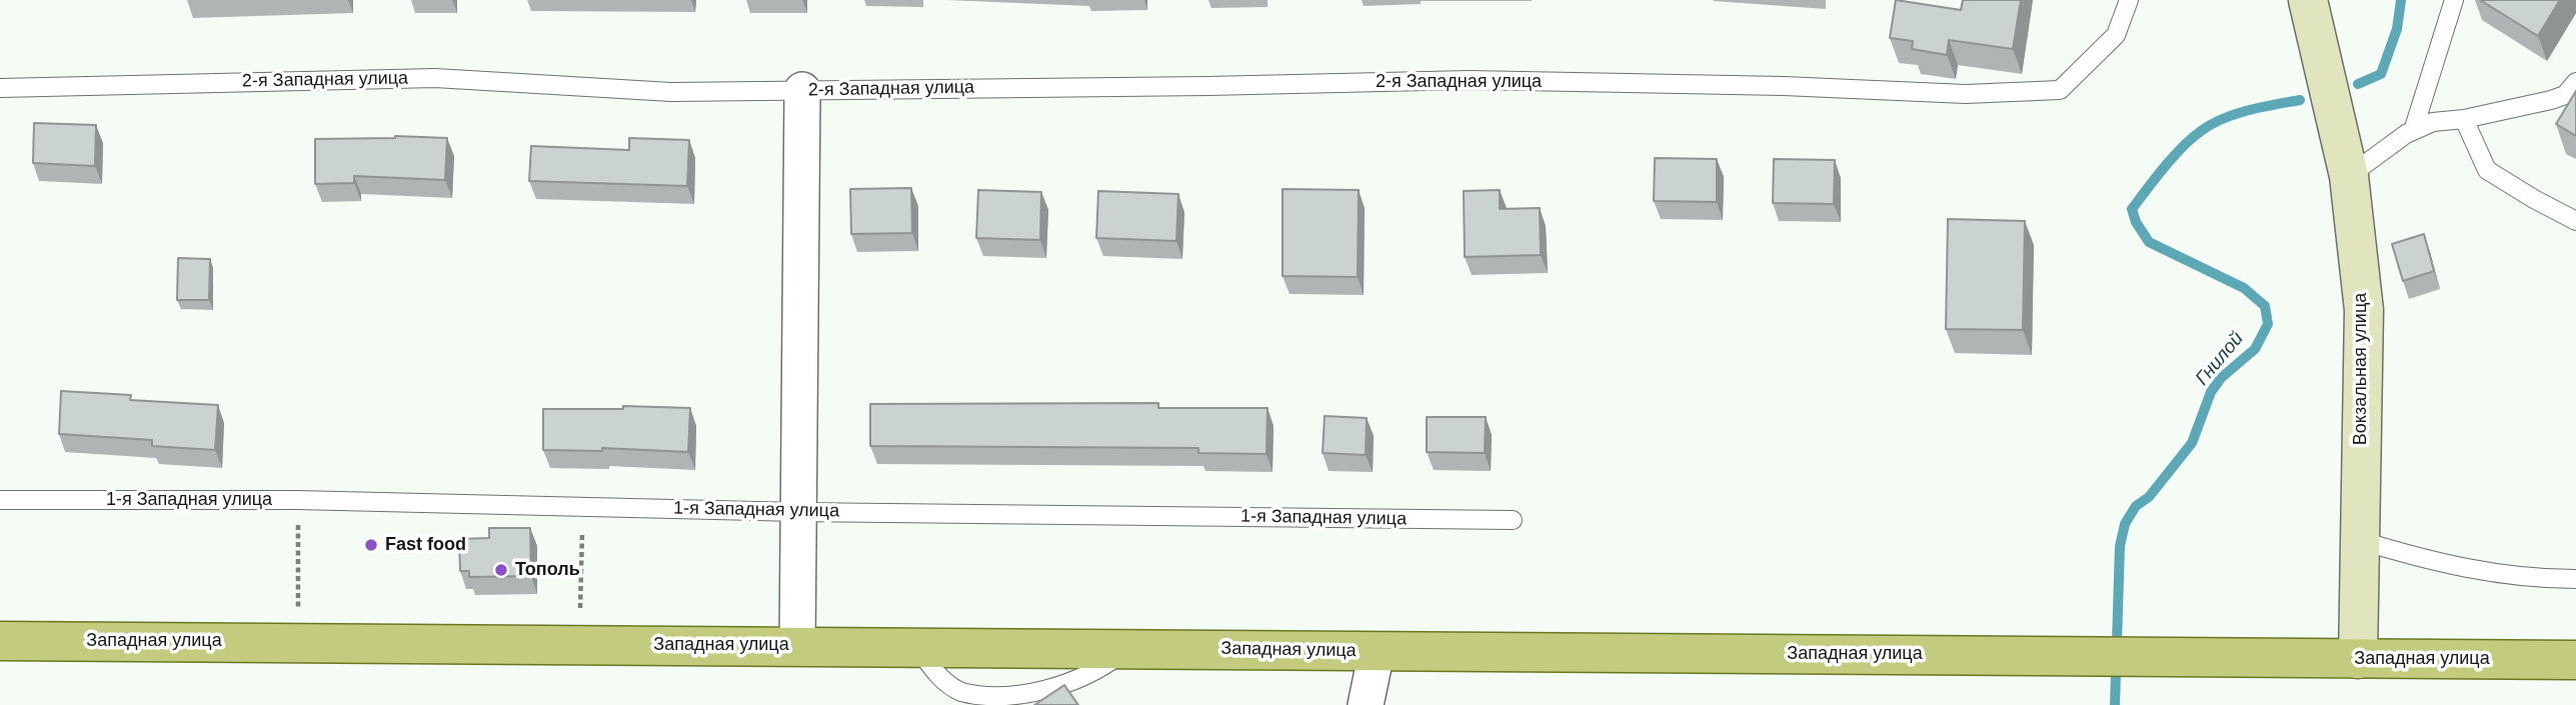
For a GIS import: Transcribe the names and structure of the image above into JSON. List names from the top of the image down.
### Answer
{
  "streets": {
    "main road": ["Вокзальная улица", "Западная улица"],
    "lane": ["2-я Западная улица", "1-я Западная улица"]
  },
  "crossings": [
    ["Вокзальная улица", "Западная улица"]
  ],
  "water": ["Гнилой"],
  "places": ["Fast food", "Тополь"]
}
